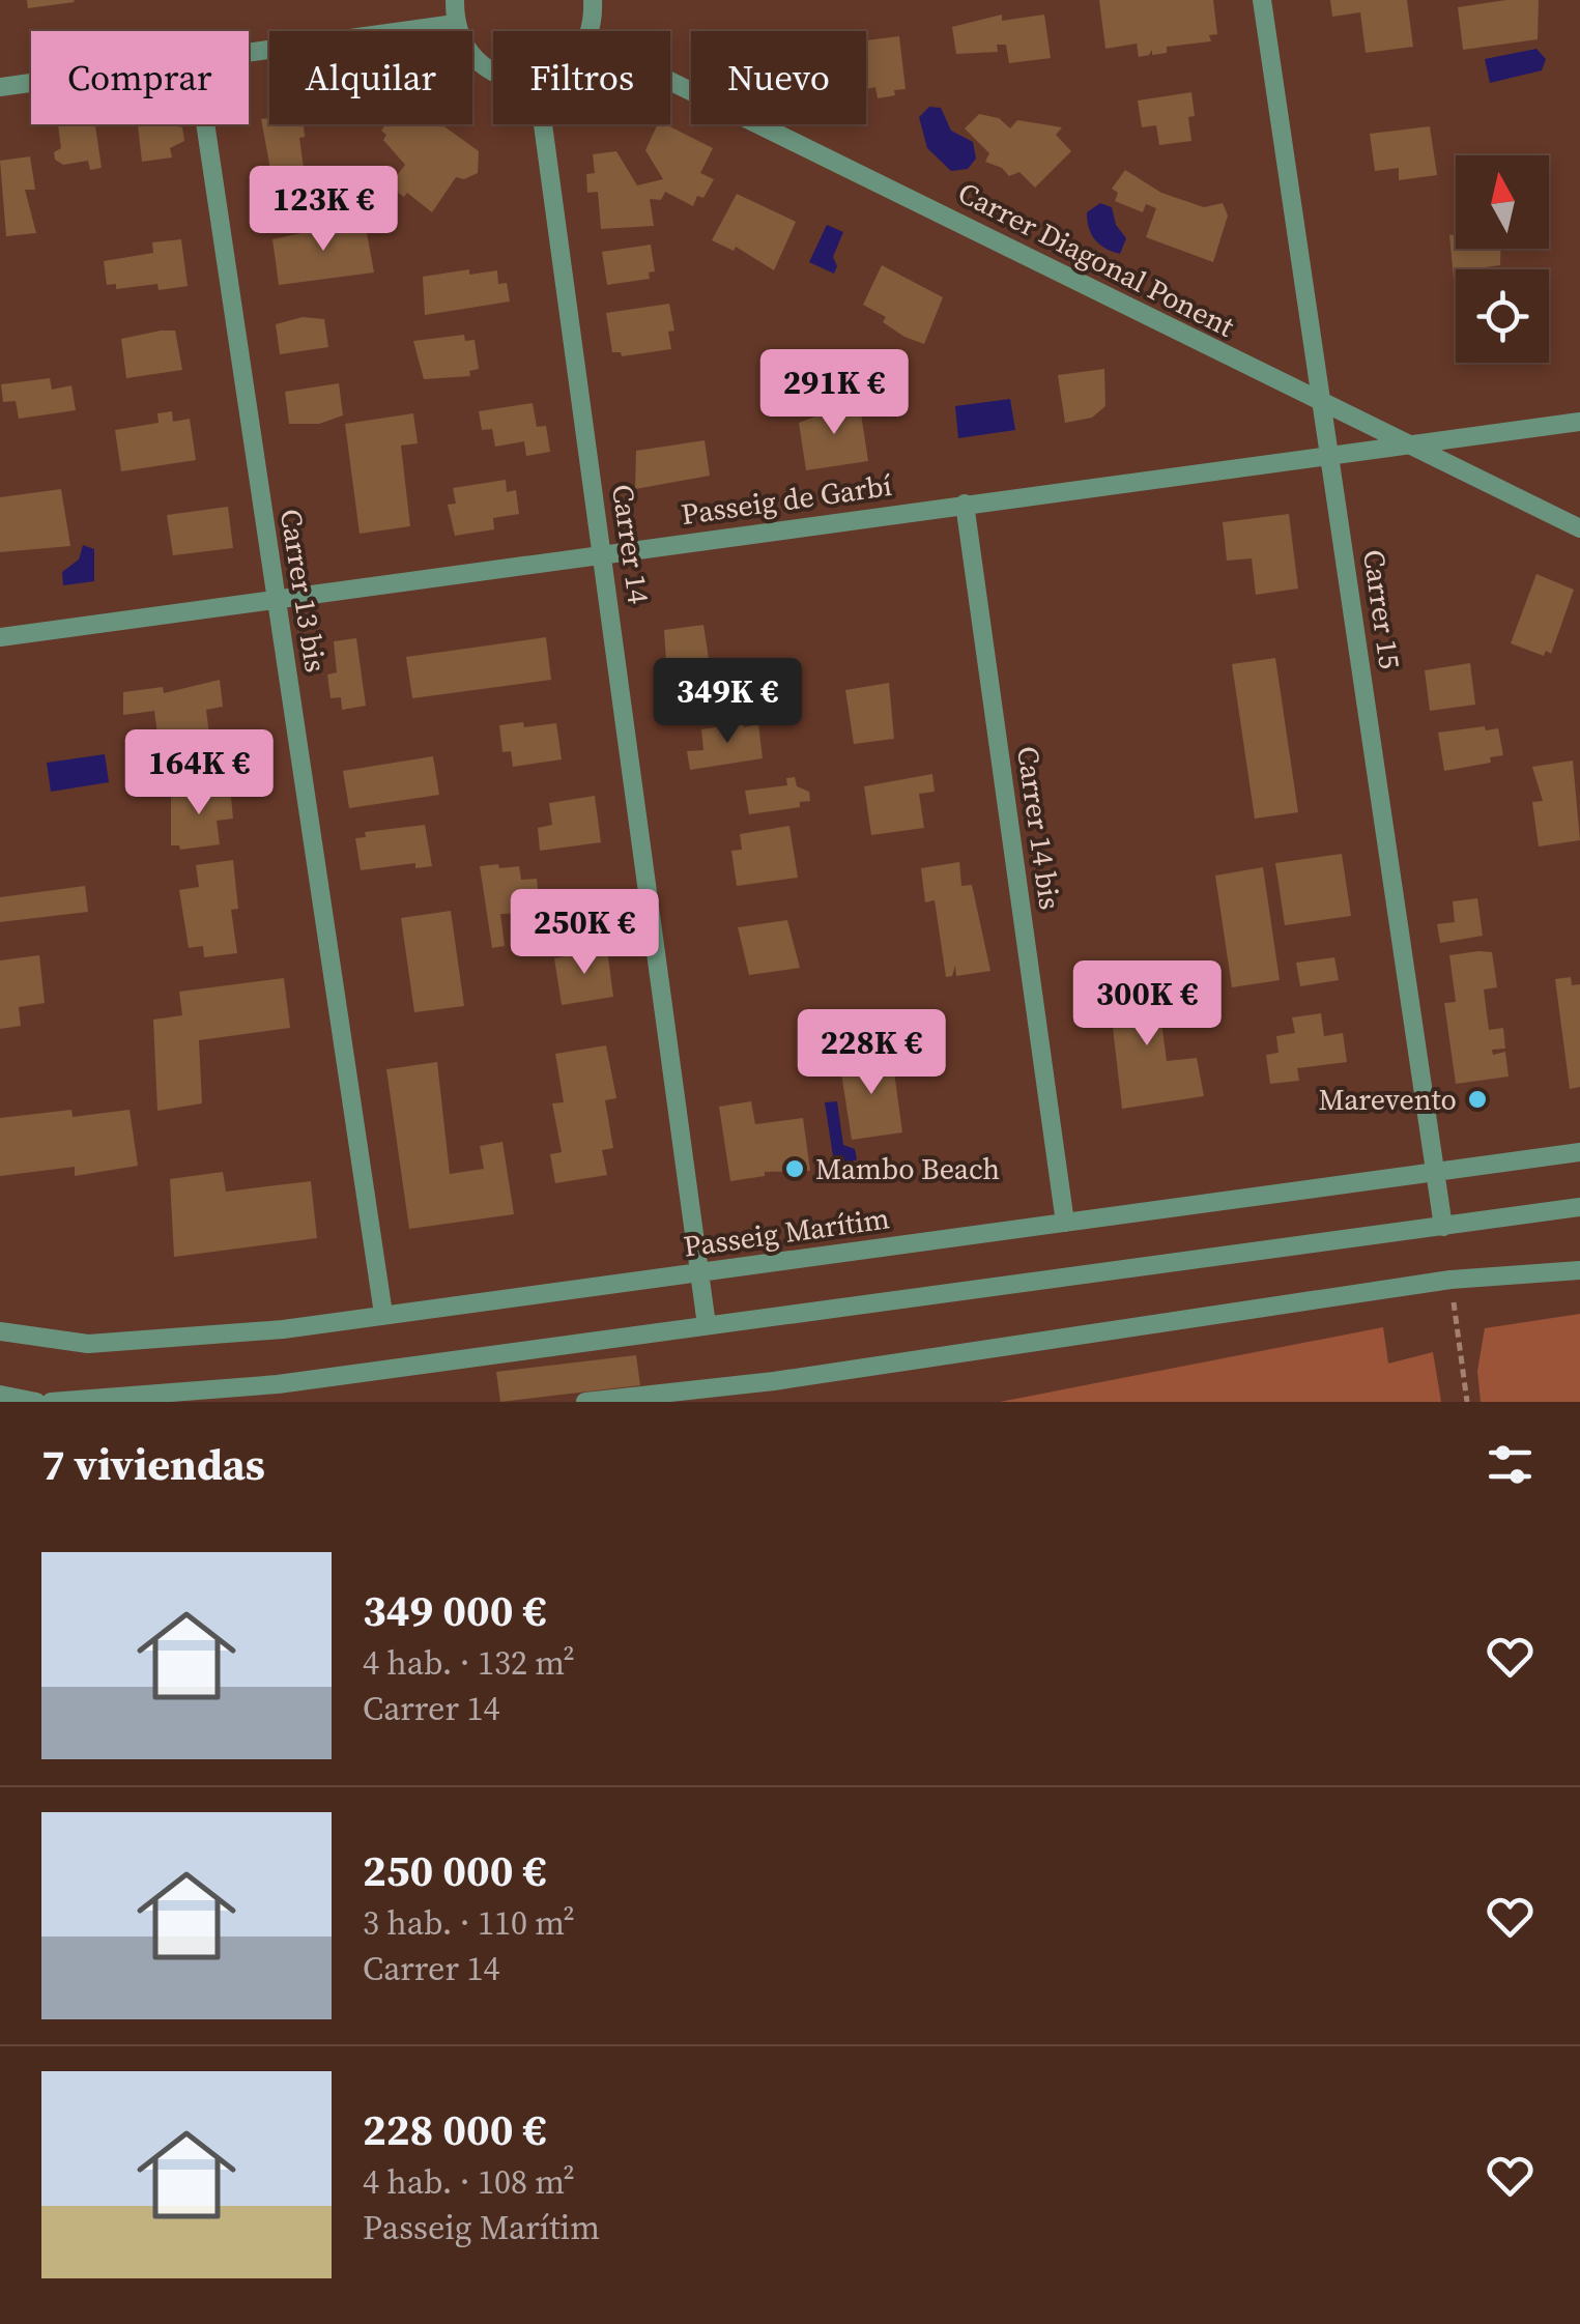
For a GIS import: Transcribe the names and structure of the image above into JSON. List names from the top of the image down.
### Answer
{
  "streets": {
    "street": [
      "Carrer Diagonal Ponent",
      "Passeig de Garbí",
      "Carrer 14",
      "Carrer 13 bis",
      "Carrer 15",
      "Carrer 14 bis",
      "Passeig Marítim"
    ]
  },
  "crossings": [
    ["Carrer Diagonal Ponent", "Passeig de Garbí"],
    ["Carrer Diagonal Ponent", "Carrer 15"],
    ["Passeig de Garbí", "Carrer 14"],
    ["Passeig de Garbí", "Carrer 13 bis"],
    ["Passeig de Garbí", "Carrer 15"],
    ["Passeig de Garbí", "Carrer 14 bis"],
    ["Carrer 14", "Passeig Marítim"],
    ["Carrer 13 bis", "Passeig Marítim"],
    ["Carrer 15", "Passeig Marítim"],
    ["Carrer 14 bis", "Passeig Marítim"]
  ],
  "places": ["Marevento", "Mambo Beach"],
  "north": "top",
  "page": {
    "chip": [
      "Comprar",
      "Alquilar",
      "Filtros",
      "Nuevo"
    ],
    "price": [
      "123K €",
      "291K €",
      "349K €",
      "164K €",
      "250K €",
      "300K €",
      "228K €"
    ],
    "heading": "7 viviendas",
    "list": [
      {
        "name": "349 000 €",
        "note": "4 hab. · 132 m² · Carrer 14"
      },
      {
        "name": "250 000 €",
        "note": "3 hab. · 110 m² · Carrer 14"
      },
      {
        "name": "228 000 €",
        "note": "4 hab. · 108 m² · Passeig Marítim"
      }
    ]
  }
}
